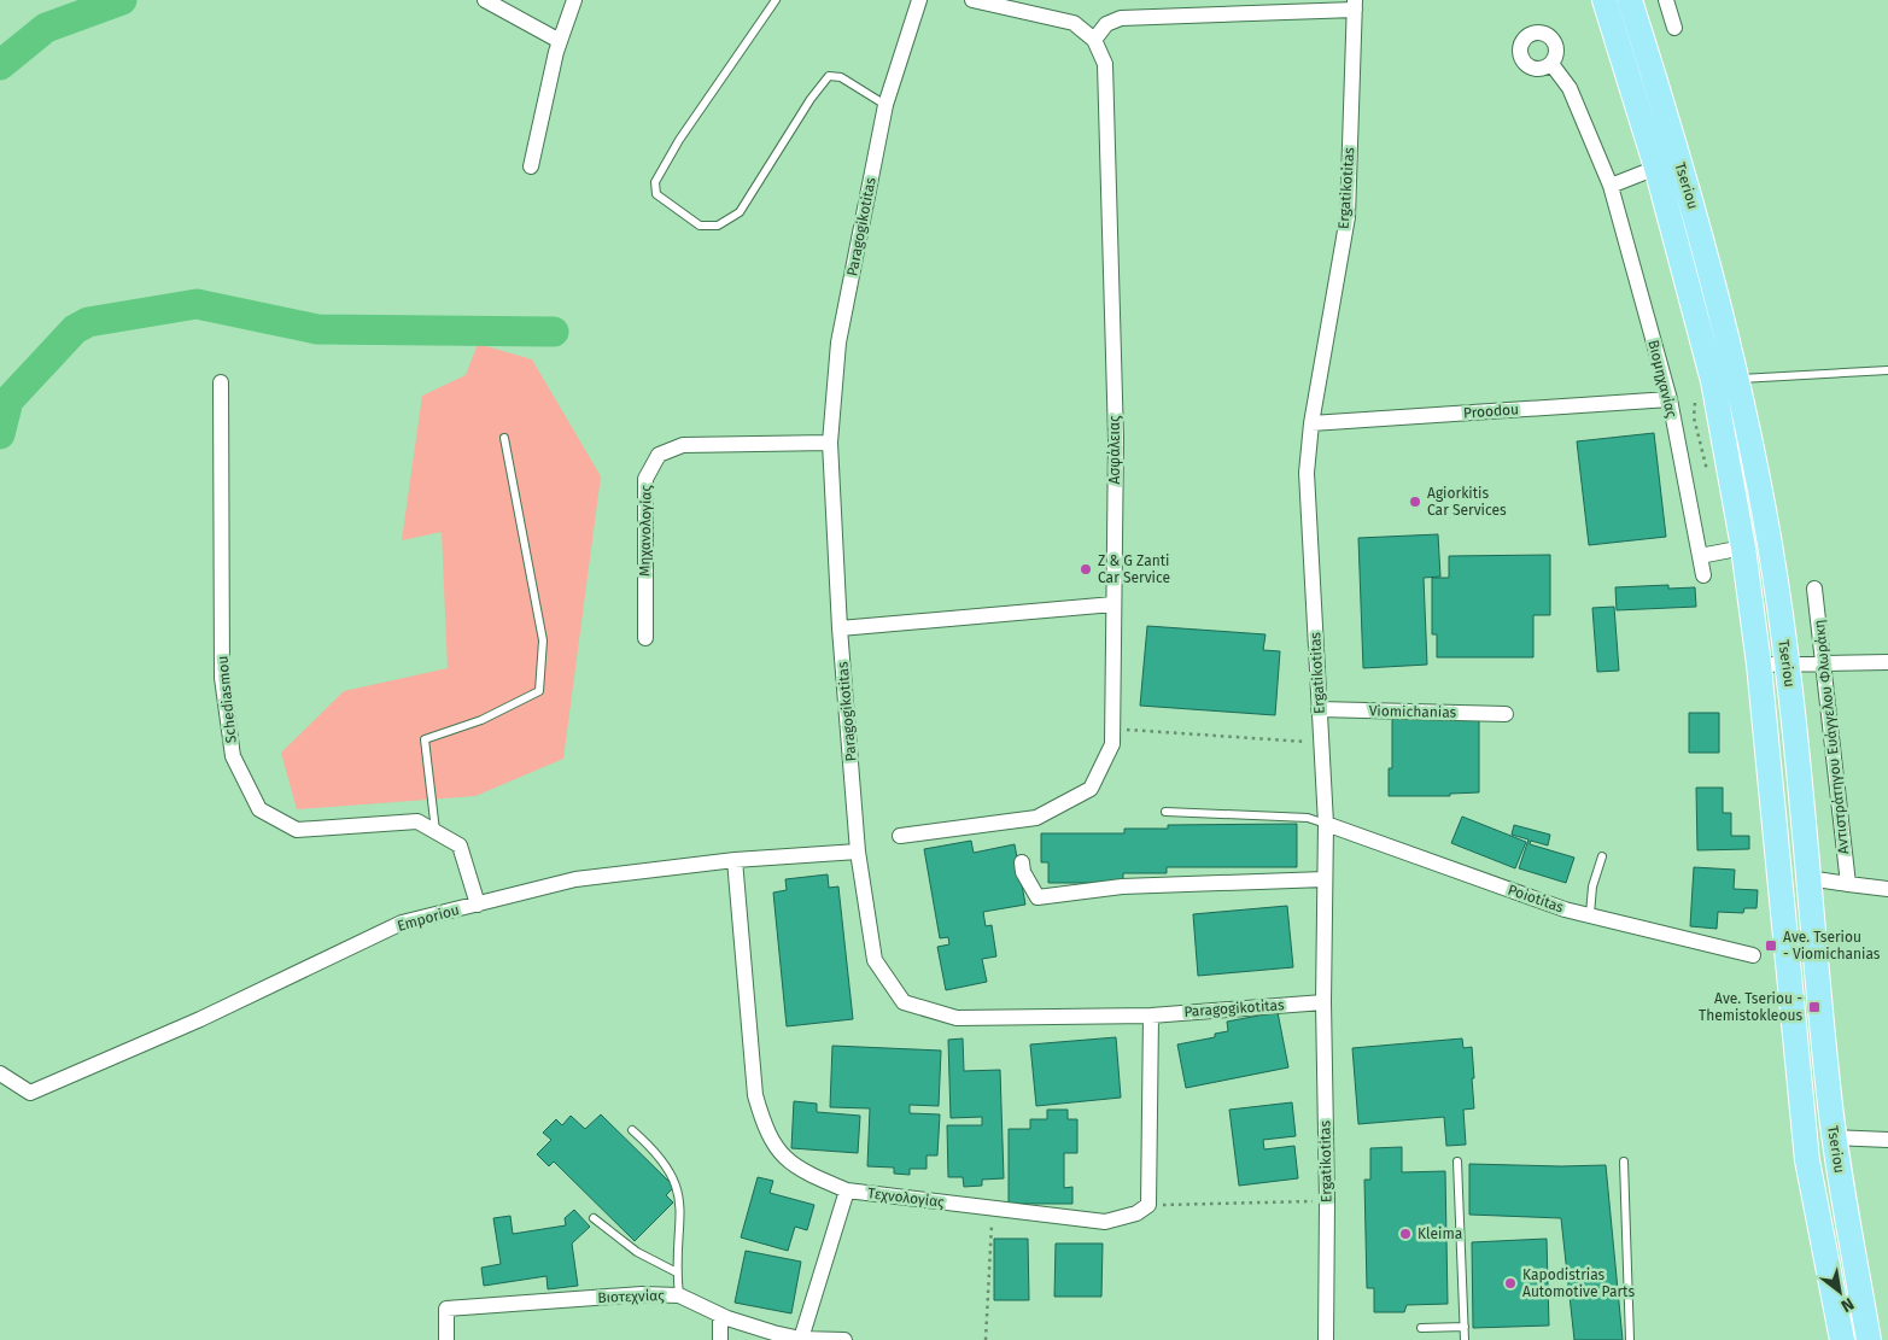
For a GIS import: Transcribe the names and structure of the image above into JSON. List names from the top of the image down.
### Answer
{
  "streets": {
    "main road": ["Tseriou"],
    "street": [
      "Ergatikotitas",
      "Paragogikotitas",
      "Βιομηχανίας",
      "Proodou",
      "Ασφάλειας",
      "Μηχανολογίας",
      "Schediasmou",
      "Viomichanias",
      "Αντιστράτηγου Ευάγγελου Φλωράκη",
      "Poiotitas",
      "Emporiou",
      "Τεχνολογίας",
      "Βιοτεχνίας"
    ]
  },
  "crossings": [
    ["Ergatikotitas", "Paragogikotitas"],
    ["Ergatikotitas", "Proodou"],
    ["Ergatikotitas", "Ασφάλειας"],
    ["Ergatikotitas", "Viomichanias"],
    ["Ergatikotitas", "Poiotitas"],
    ["Paragogikotitas", "Μηχανολογίας"],
    ["Paragogikotitas", "Emporiou"],
    ["Βιομηχανίας", "Proodou"],
    ["Schediasmou", "Emporiou"],
    ["Emporiou", "Τεχνολογίας"]
  ],
  "places": {
    "other": [
      "Agiorkitis Car Services",
      "Z & G Zanti Car Service",
      "Kleima",
      "Kapodistrias Automotive Parts"
    ],
    "transit": ["Ave. Tseriou - Viomichanias", "Ave. Tseriou - Themistokleous"]
  },
  "north": "bottom right"
}
